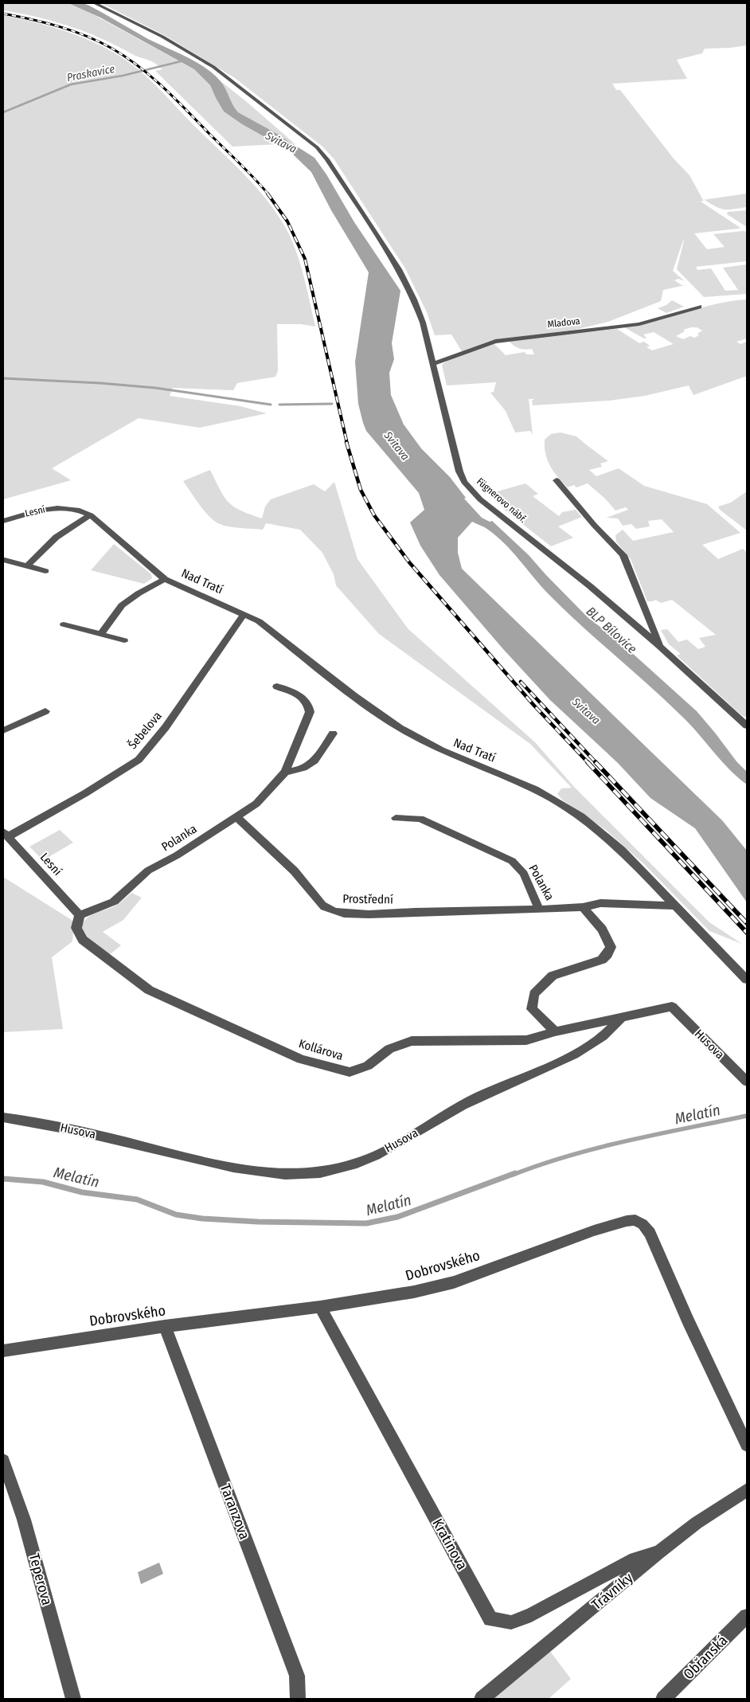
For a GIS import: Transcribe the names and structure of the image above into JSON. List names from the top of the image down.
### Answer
{
  "streets": {
    "street": [
      "Mladova",
      "Fügnerovo nábř.",
      "Lesní",
      "Nad Tratí",
      "Šebelova",
      "Polanka",
      "Prostřední",
      "Husova",
      "Kollárova",
      "Dobrovského",
      "Taranzova",
      "Kratinova",
      "Teperova",
      "Trávníky",
      "Obřanská"
    ]
  },
  "crossings": [
    ["Mladova", "Fügnerovo nábř."],
    ["Lesní", "Nad Tratí"],
    ["Lesní", "Šebelova"],
    ["Lesní", "Polanka"],
    ["Lesní", "Kollárova"],
    ["Nad Tratí", "Šebelova"],
    ["Nad Tratí", "Polanka"],
    ["Polanka", "Prostřední"],
    ["Polanka", "Kollárova"],
    ["Husova", "Kollárova"],
    ["Dobrovského", "Taranzova"],
    ["Dobrovského", "Kratinova"],
    ["Kratinova", "Trávníky"]
  ],
  "water": [
    "Praskavice",
    "Svitava",
    "BLP Bílovice",
    "Melatín"
  ]
}
